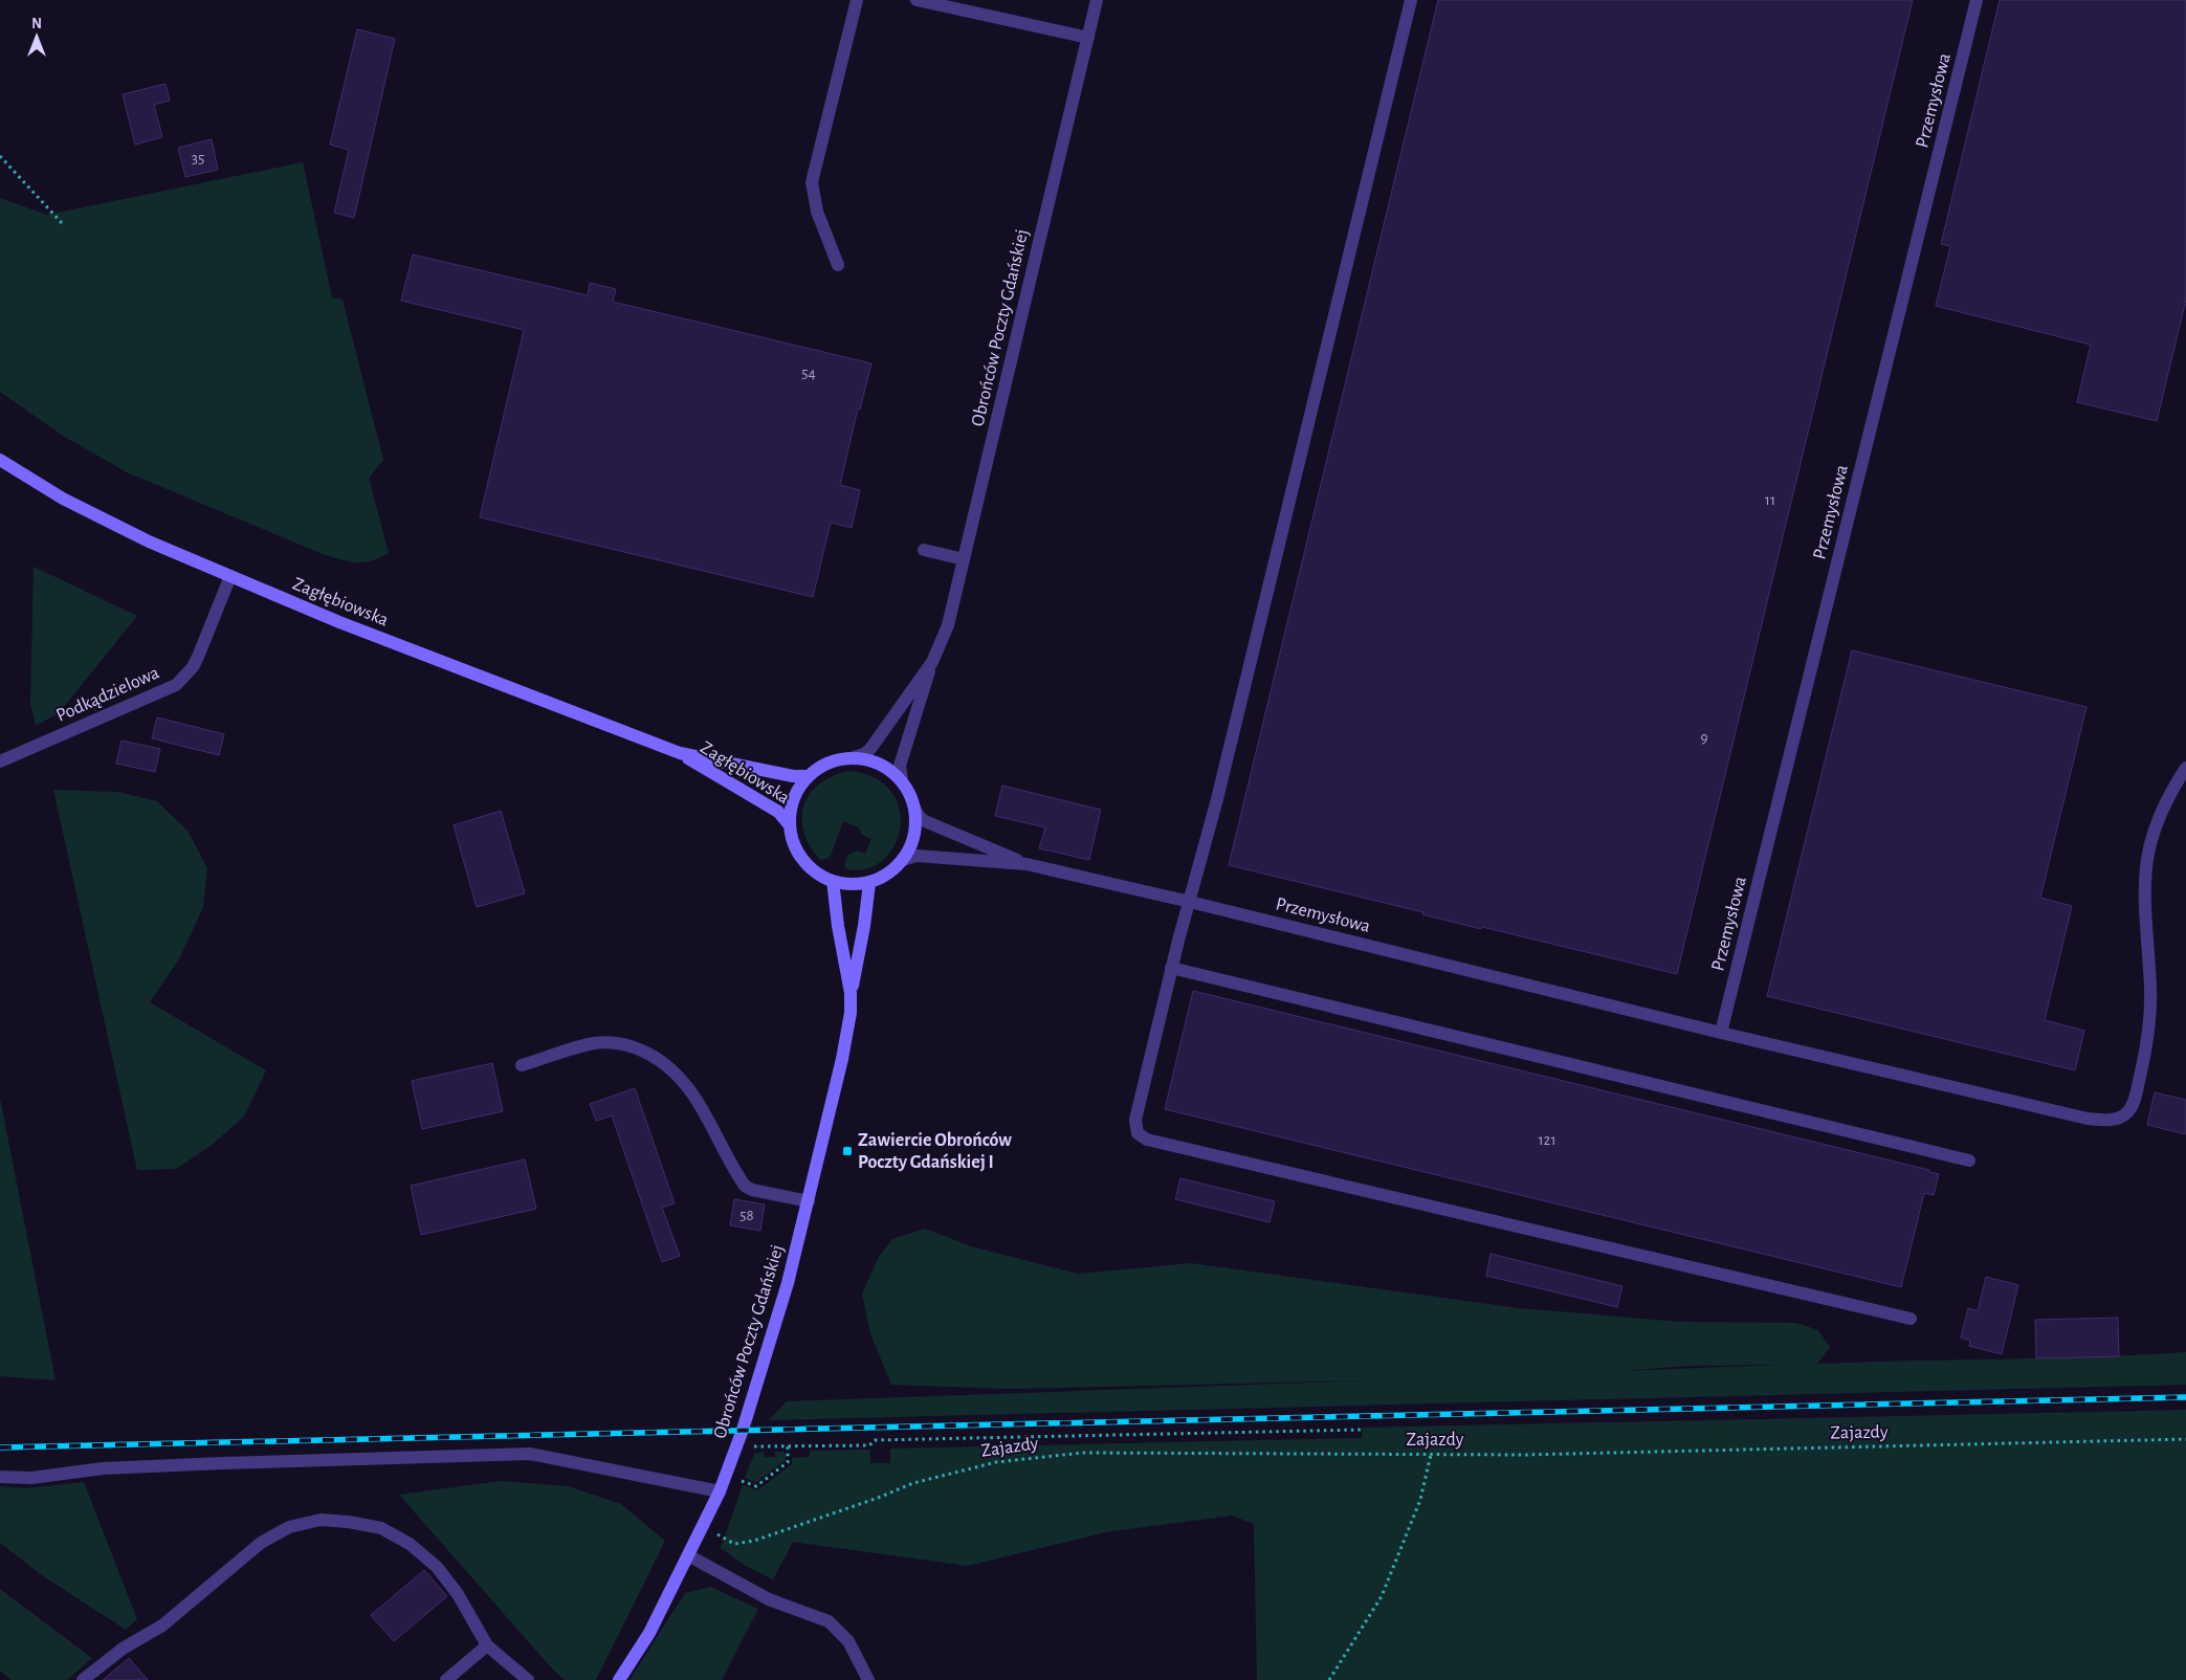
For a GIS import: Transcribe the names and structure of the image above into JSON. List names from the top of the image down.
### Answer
{
  "streets": {
    "main road": ["Obrońców Poczty Gdańskiej", "Zagłębiowska"],
    "street": ["Przemysłowa", "Podkądzielowa"],
    "path": ["Zajazdy"]
  },
  "crossings": [
    ["Obrońców Poczty Gdańskiej", "Zagłębiowska"],
    ["Obrońców Poczty Gdańskiej", "Zajazdy"],
    ["Zagłębiowska", "Podkądzielowa"]
  ],
  "places": {
    "transit": ["Zawiercie Obrońców Poczty Gdańskiej I"]
  },
  "house_numbers": [
    "35",
    "54",
    "11",
    "9",
    "121",
    "58"
  ],
  "north": "top"
}
